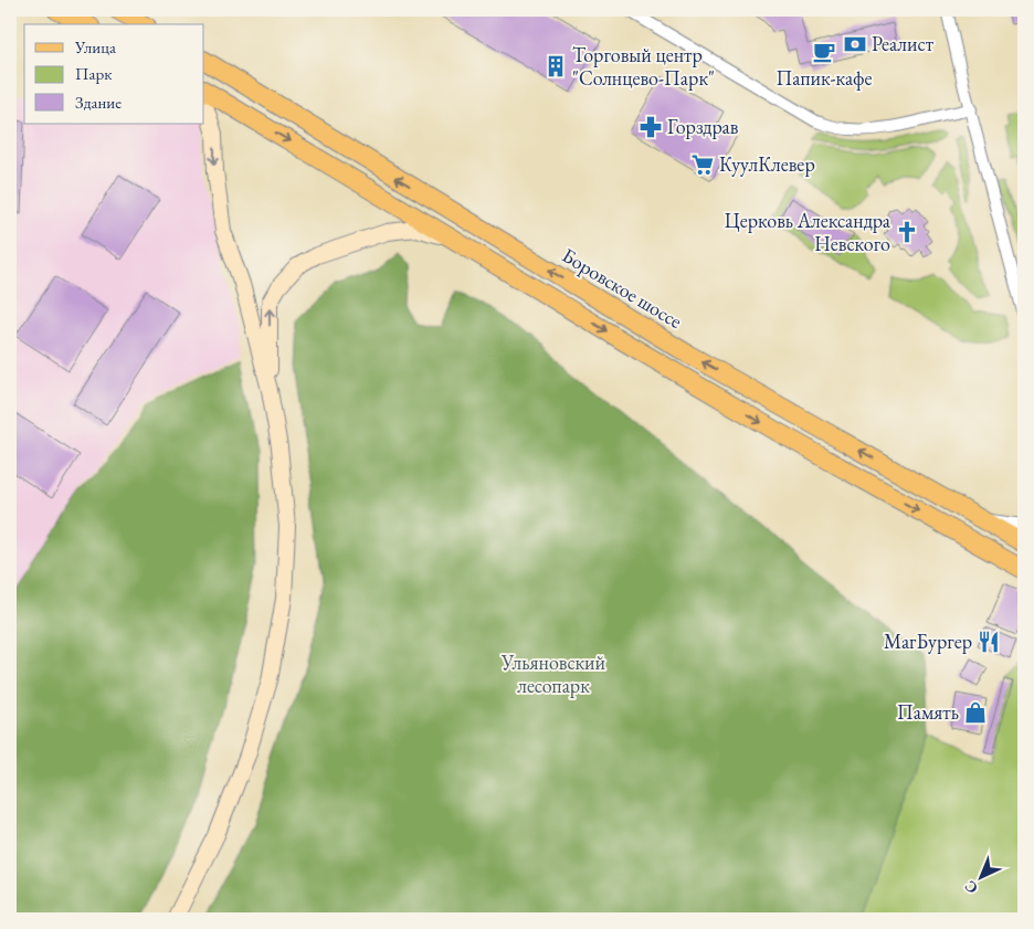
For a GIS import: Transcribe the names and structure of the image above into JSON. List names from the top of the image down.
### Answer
{
  "streets": {
    "main road": ["Боровское шоссе"]
  },
  "parks": ["Ульяновский лесопарк"],
  "places": {
    "bank": ["Реалист"],
    "cafe": ["Папик-кафе"],
    "building": ["Торговый центр \"Солнцево-Парк\""],
    "pharmacy": ["Горздрав"],
    "supermarket": ["КуулКлевер"],
    "church": ["Церковь Александра Невского"],
    "restaurant": ["МагБургер"],
    "shop": ["Память"]
  },
  "legend": ["Улица", "Парк", "Здание"],
  "north": "bottom left"
}
